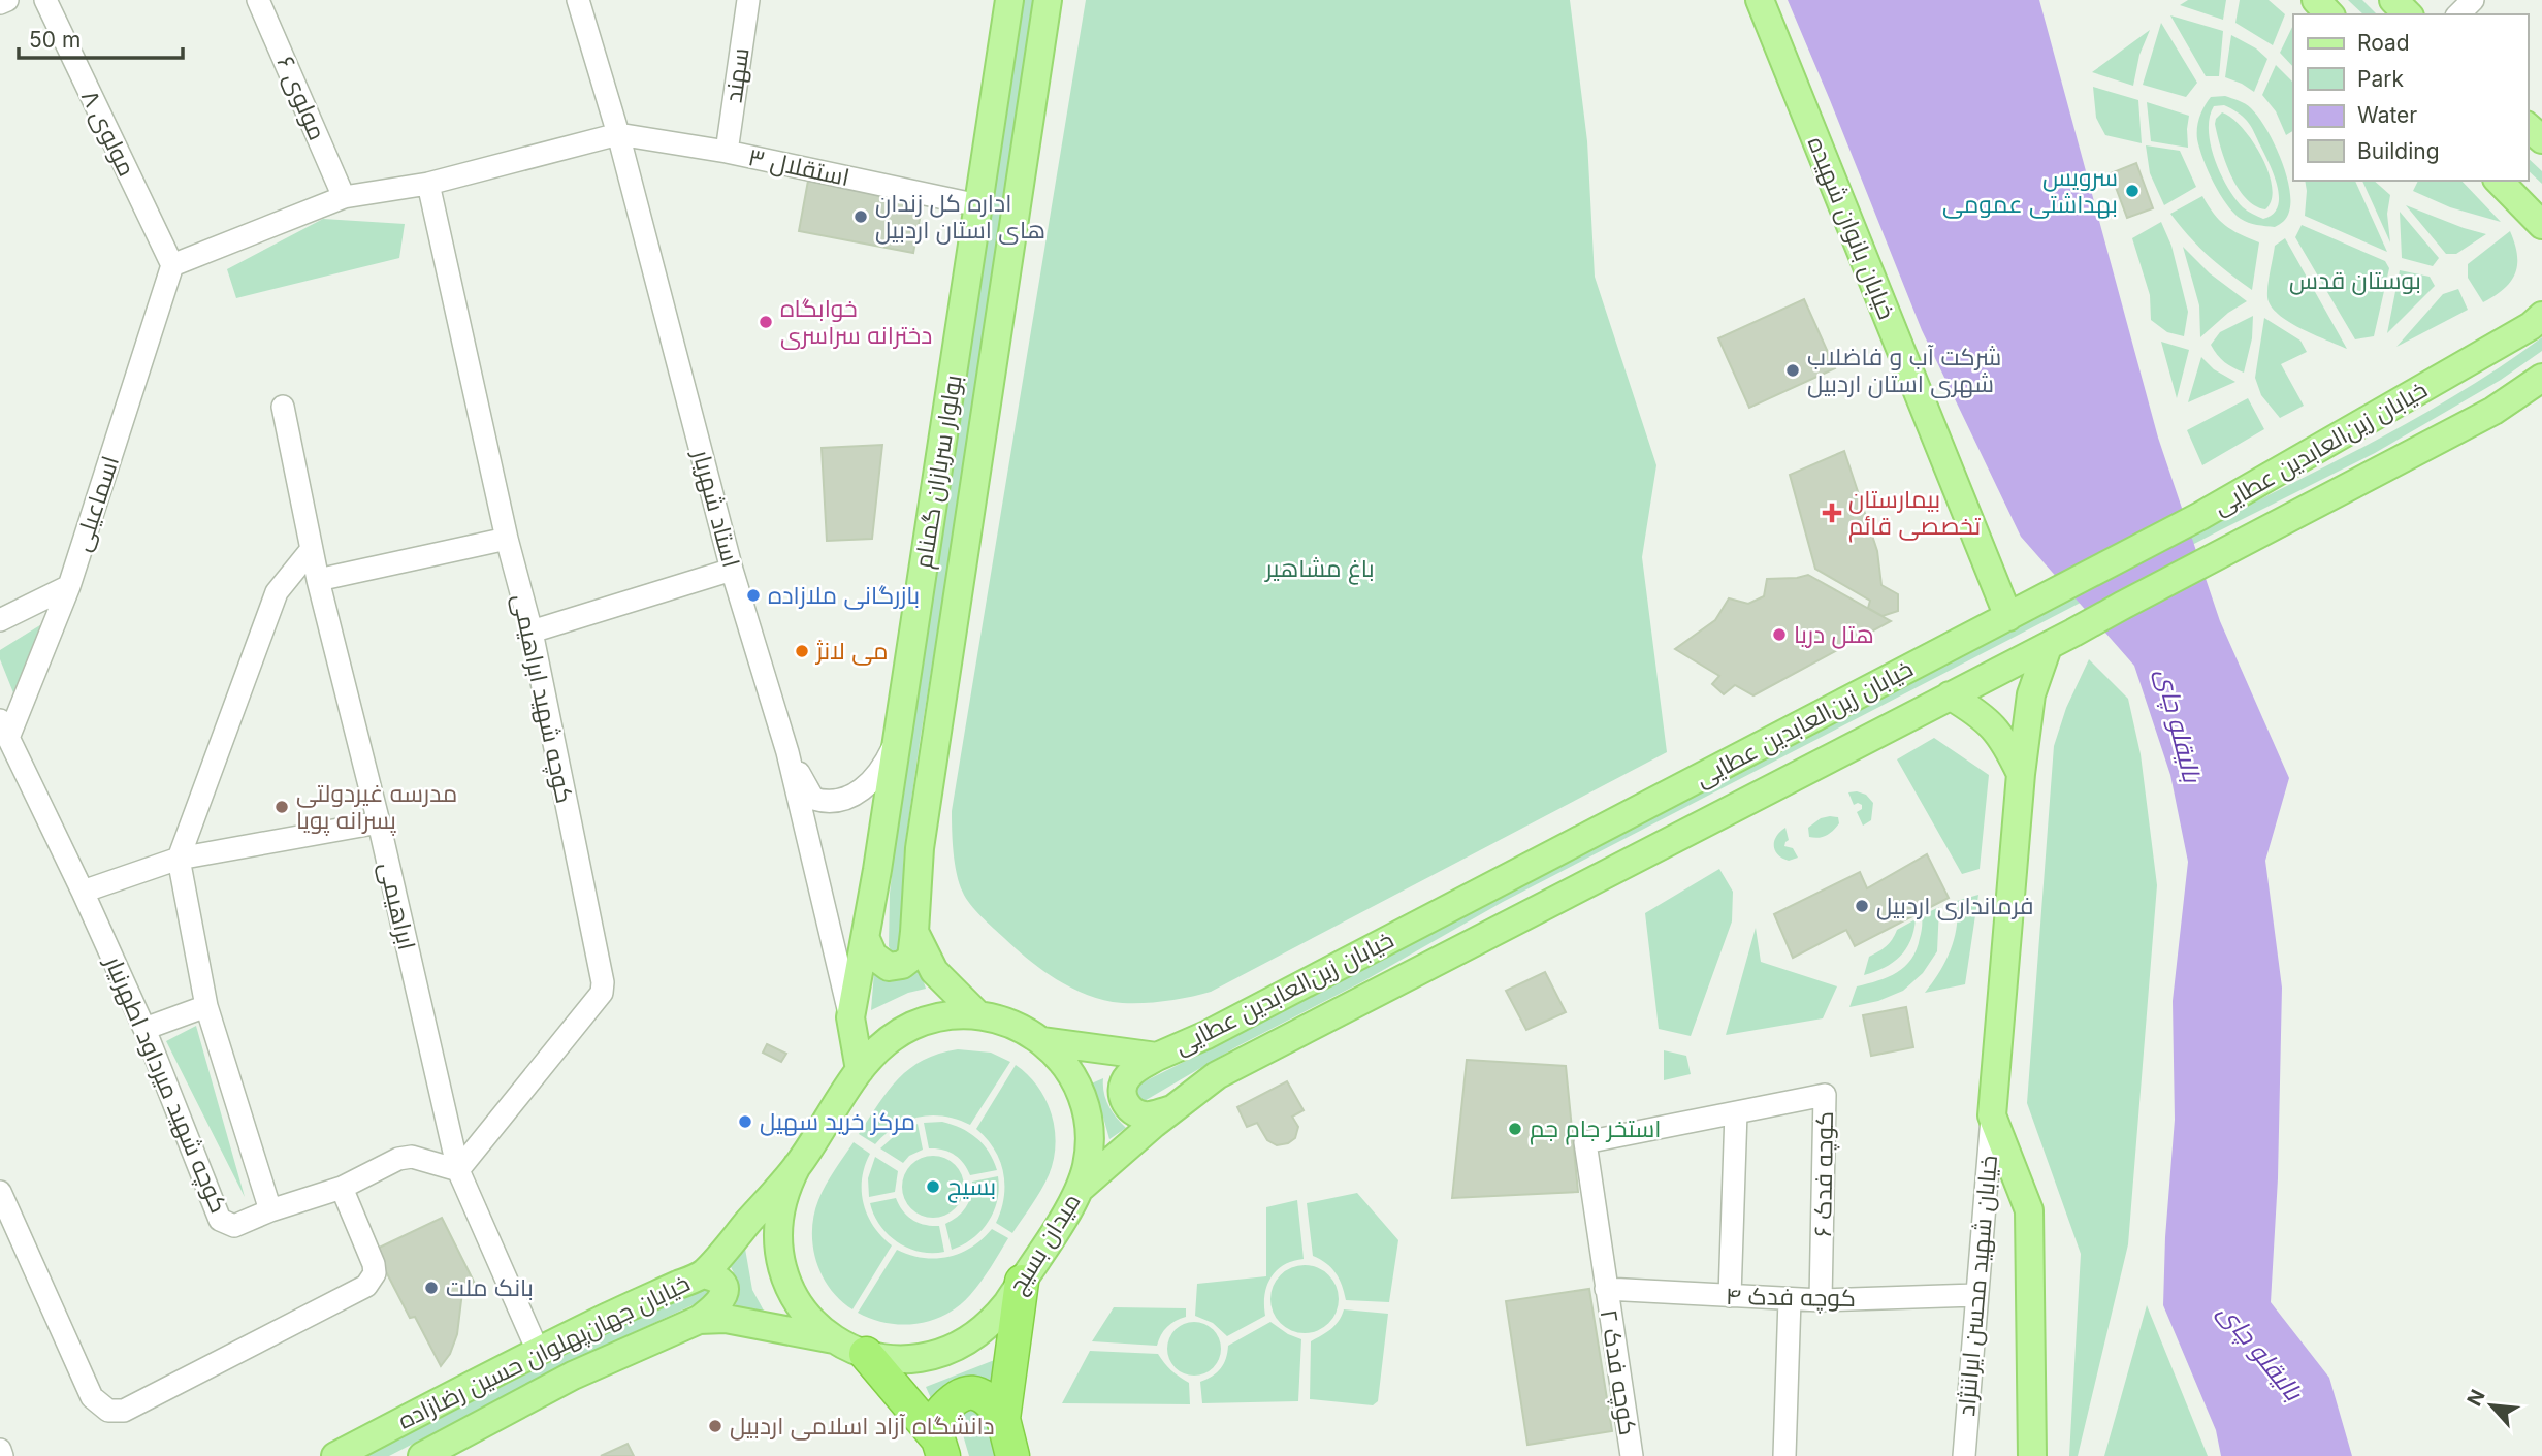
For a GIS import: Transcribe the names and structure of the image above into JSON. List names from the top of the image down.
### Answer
{
  "streets": {
    "main road": [
      "خیابان بانوان شهیده",
      "خیابان زین‌العابدین عطایی",
      "بولوار سربازان گمنام",
      "میدان بسیج",
      "خیابان شهید محسن ایراننژاد",
      "خیابان جهان‌پهلوان حسین رضا‌زاده"
    ],
    "street": [
      "سهند",
      "مولوی ۶",
      "مولوی ۸",
      "استقلال ۳",
      "اسماعیلی",
      "استاد شهریار",
      "کوچه شهید ابراهیمی",
      "ابراهیمی",
      "کوچه شهید میرداود اطهرنیار",
      "کوچه فدک ۶",
      "کوچه فدک ۴",
      "کوچه فدک ۲"
    ]
  },
  "crossings": [
    ["سهند", "استقلال ۳"],
    ["مولوی ۸", "اسماعیلی"],
    ["استقلال ۳", "بولوار سربازان گمنام"],
    ["استقلال ۳", "استاد شهریار"],
    ["خیابان بانوان شهیده", "خیابان زین‌العابدین عطایی"],
    ["خیابان زین‌العابدین عطایی", "میدان بسیج"],
    ["خیابان زین‌العابدین عطایی", "خیابان شهید محسن ایراننژاد"],
    ["بولوار سربازان گمنام", "استاد شهریار"],
    ["بولوار سربازان گمنام", "میدان بسیج"],
    ["اسماعیلی", "کوچه شهید میرداود اطهرنیار"],
    ["کوچه شهید ابراهیمی", "ابراهیمی"],
    ["کوچه شهید ابراهیمی", "کوچه شهید میرداود اطهرنیار"],
    ["ابراهیمی", "کوچه شهید میرداود اطهرنیار"],
    ["ابراهیمی", "خیابان جهان‌پهلوان حسین رضا‌زاده"],
    ["کوچه فدک ۶", "کوچه فدک ۴"],
    ["کوچه فدک ۶", "کوچه فدک ۲"],
    ["میدان بسیج", "خیابان جهان‌پهلوان حسین رضا‌زاده"],
    ["خیابان شهید محسن ایراننژاد", "کوچه فدک ۴"],
    ["کوچه فدک ۴", "کوچه فدک ۲"]
  ],
  "water": ["بالیقلو چای"],
  "parks": ["بوستان قدس", "باغ مشاهیر"],
  "places": {
    "other": [
      "سرویس بهداشتی عمومی",
      "اداره کل زندان های استان اردبیل",
      "خوابگاه دخترانه سراسری",
      "شرکت آب و فاضلاب شهری استان اردبیل",
      "بازرگانی ملازاده",
      "هتل دریا",
      "می لانژ",
      "مدرسه غیردولتی پسرانه پویا",
      "فرمانداری اردبیل",
      "مرکز خرید سهیل",
      "استخر جام جم",
      "بسیج",
      "بانک ملت",
      "دانشگاه آزاد اسلامی اردبیل"
    ],
    "health": ["بیمارستان تخصصی قائم"]
  },
  "legend": [
    "Road",
    "Park",
    "Water",
    "Building"
  ],
  "scale_bar": "50 m",
  "north": "top left"
}
